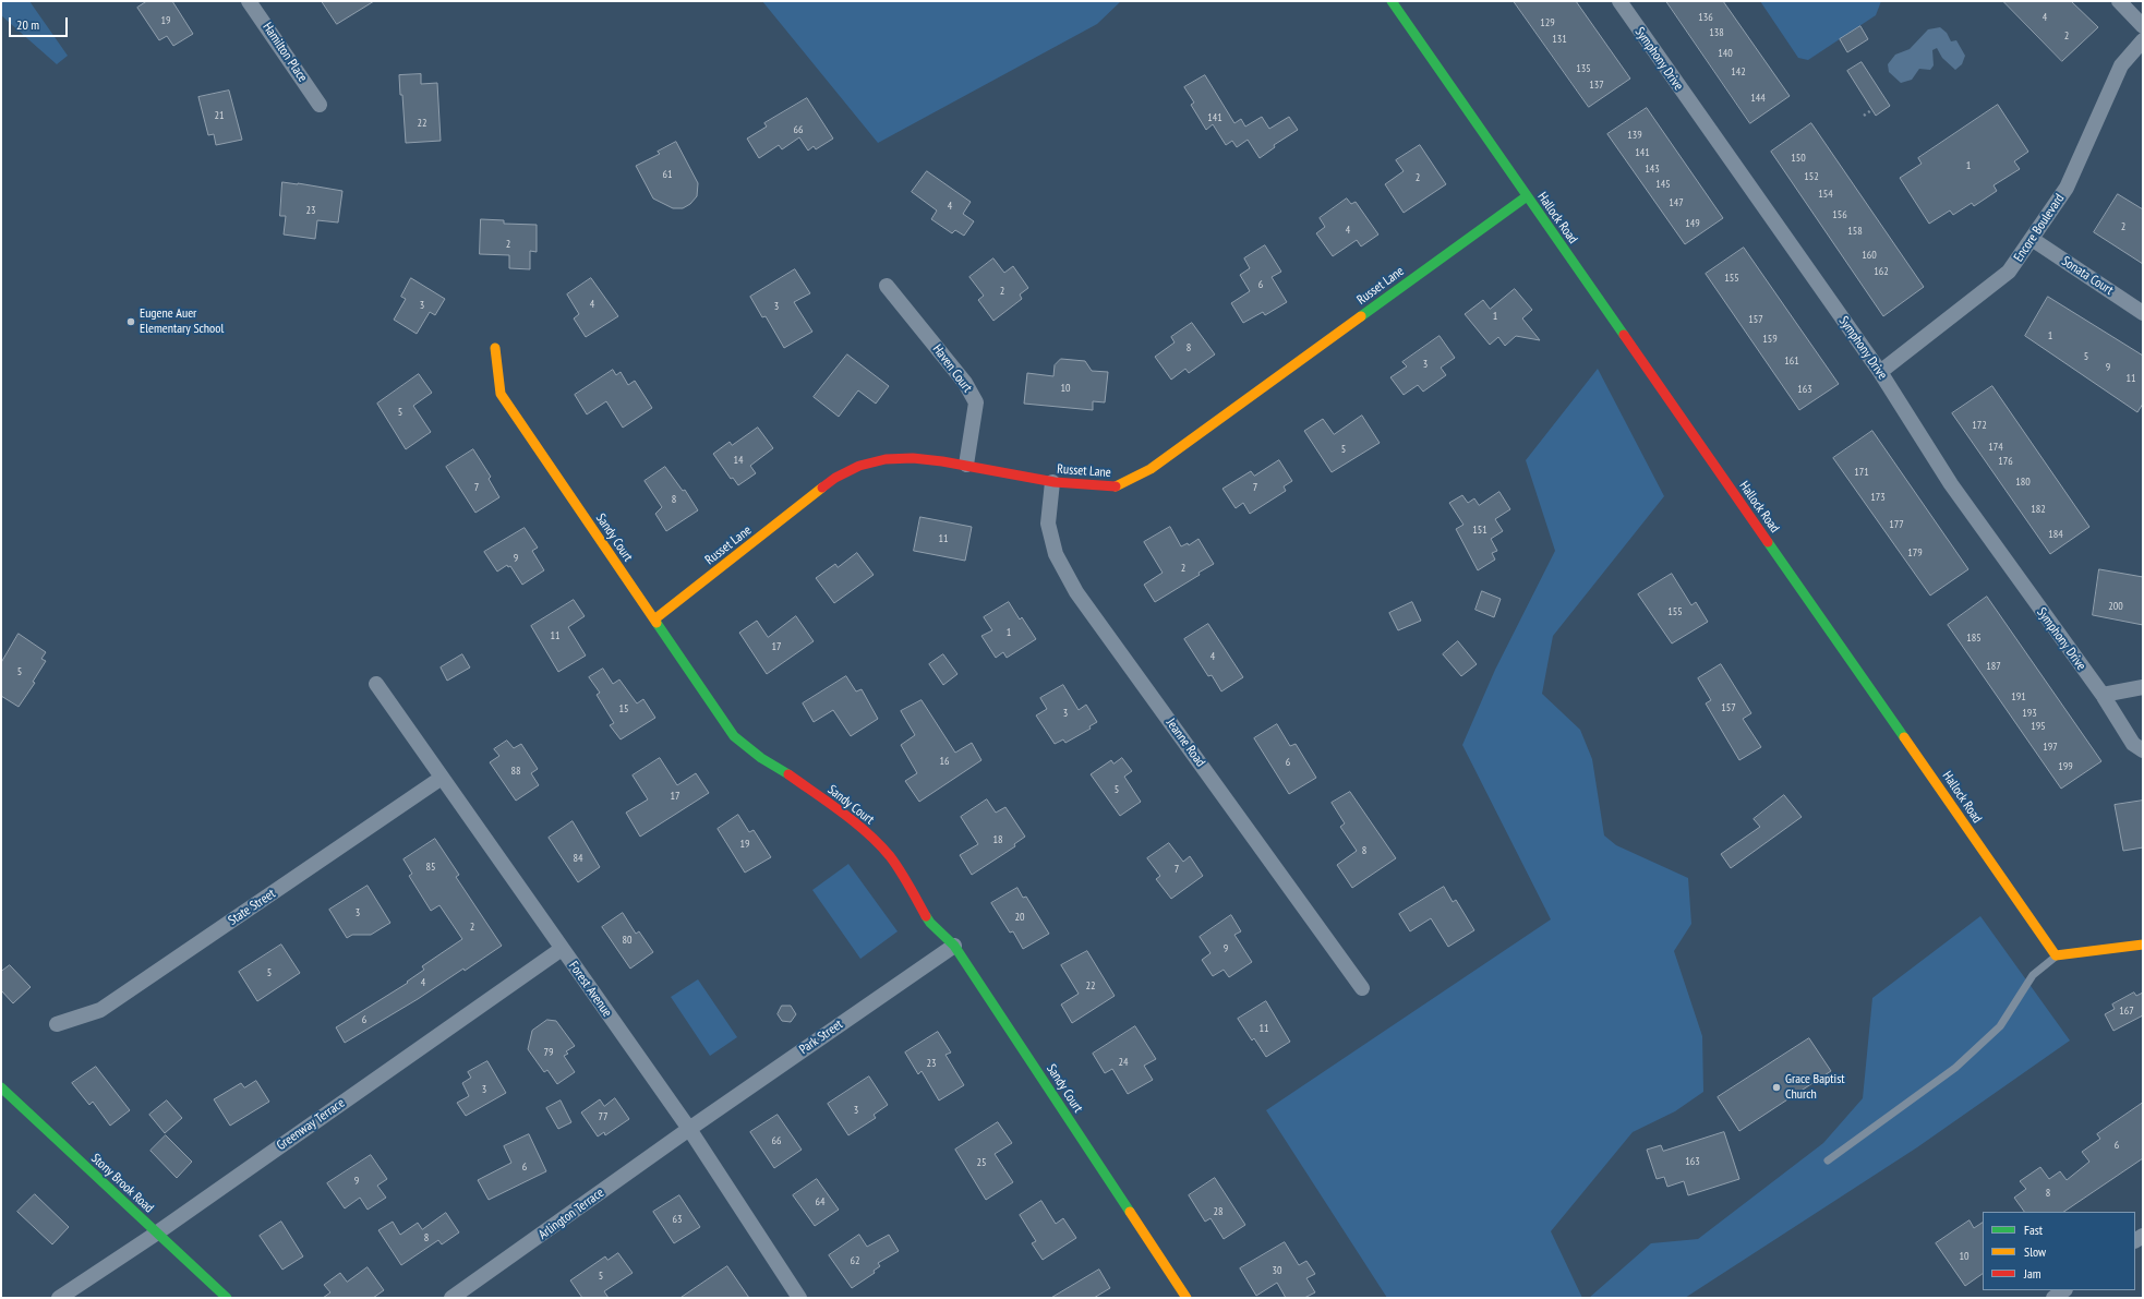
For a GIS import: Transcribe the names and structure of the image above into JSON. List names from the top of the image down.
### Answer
{
  "streets": {
    "street": [
      "Hamilton Place",
      "Symphony Drive",
      "Hallock Road",
      "Encore Boulevard",
      "Sonata Court",
      "Russet Lane",
      "Haven Court",
      "Sandy Court",
      "Jeanne Road",
      "State Street",
      "Forest Avenue",
      "Park Street",
      "Greenway Terrace",
      "Stony Brook Road",
      "Arlington Terrace"
    ]
  },
  "crossings": [
    ["Symphony Drive", "Encore Boulevard"],
    ["Hallock Road", "Russet Lane"],
    ["Encore Boulevard", "Sonata Court"],
    ["Russet Lane", "Haven Court"],
    ["Russet Lane", "Sandy Court"],
    ["Russet Lane", "Jeanne Road"],
    ["Sandy Court", "Park Street"],
    ["State Street", "Forest Avenue"],
    ["Forest Avenue", "Park Street"],
    ["Forest Avenue", "Greenway Terrace"],
    ["Forest Avenue", "Arlington Terrace"],
    ["Park Street", "Arlington Terrace"],
    ["Greenway Terrace", "Stony Brook Road"]
  ],
  "places": ["Eugene Auer Elementary School", "Grace Baptist Church"],
  "house_numbers": [
    "136",
    "4",
    "19",
    "129",
    "138",
    "2",
    "131",
    "140",
    "135",
    "142",
    "137",
    "144",
    "21",
    "141",
    "22",
    "66",
    "139",
    "141",
    "150",
    "1",
    "143",
    "61",
    "152",
    "2",
    "145",
    "154",
    "147",
    "4",
    "23",
    "156",
    "149",
    "2",
    "4",
    "158",
    "2",
    "160",
    "162",
    "155",
    "6",
    "2",
    "4",
    "3",
    "3",
    "1",
    "157",
    "1",
    "159",
    "8",
    "5",
    "161",
    "3",
    "9",
    "11",
    "10",
    "163",
    "5",
    "172",
    "174",
    "5",
    "14",
    "176",
    "171",
    "180",
    "7",
    "7",
    "173",
    "8",
    "182",
    "177",
    "151",
    "184",
    "11",
    "179",
    "9",
    "2",
    "200",
    "155",
    "1",
    "11",
    "185",
    "17",
    "4",
    "187",
    "5",
    "191",
    "157",
    "15",
    "3",
    "193",
    "195",
    "197",
    "16",
    "6",
    "199",
    "88",
    "5",
    "17",
    "18",
    "19",
    "8",
    "84",
    "85",
    "7",
    "3",
    "20",
    "2",
    "80",
    "9",
    "5",
    "4",
    "22",
    "167",
    "6",
    "11",
    "79",
    "24",
    "23",
    "3",
    "3",
    "77",
    "66",
    "6",
    "163",
    "25",
    "6",
    "9",
    "8",
    "64",
    "28",
    "63",
    "8",
    "10",
    "62",
    "30",
    "5"
  ],
  "legend": ["Fast", "Slow", "Jam"],
  "scale_bar": "20 m"
}
